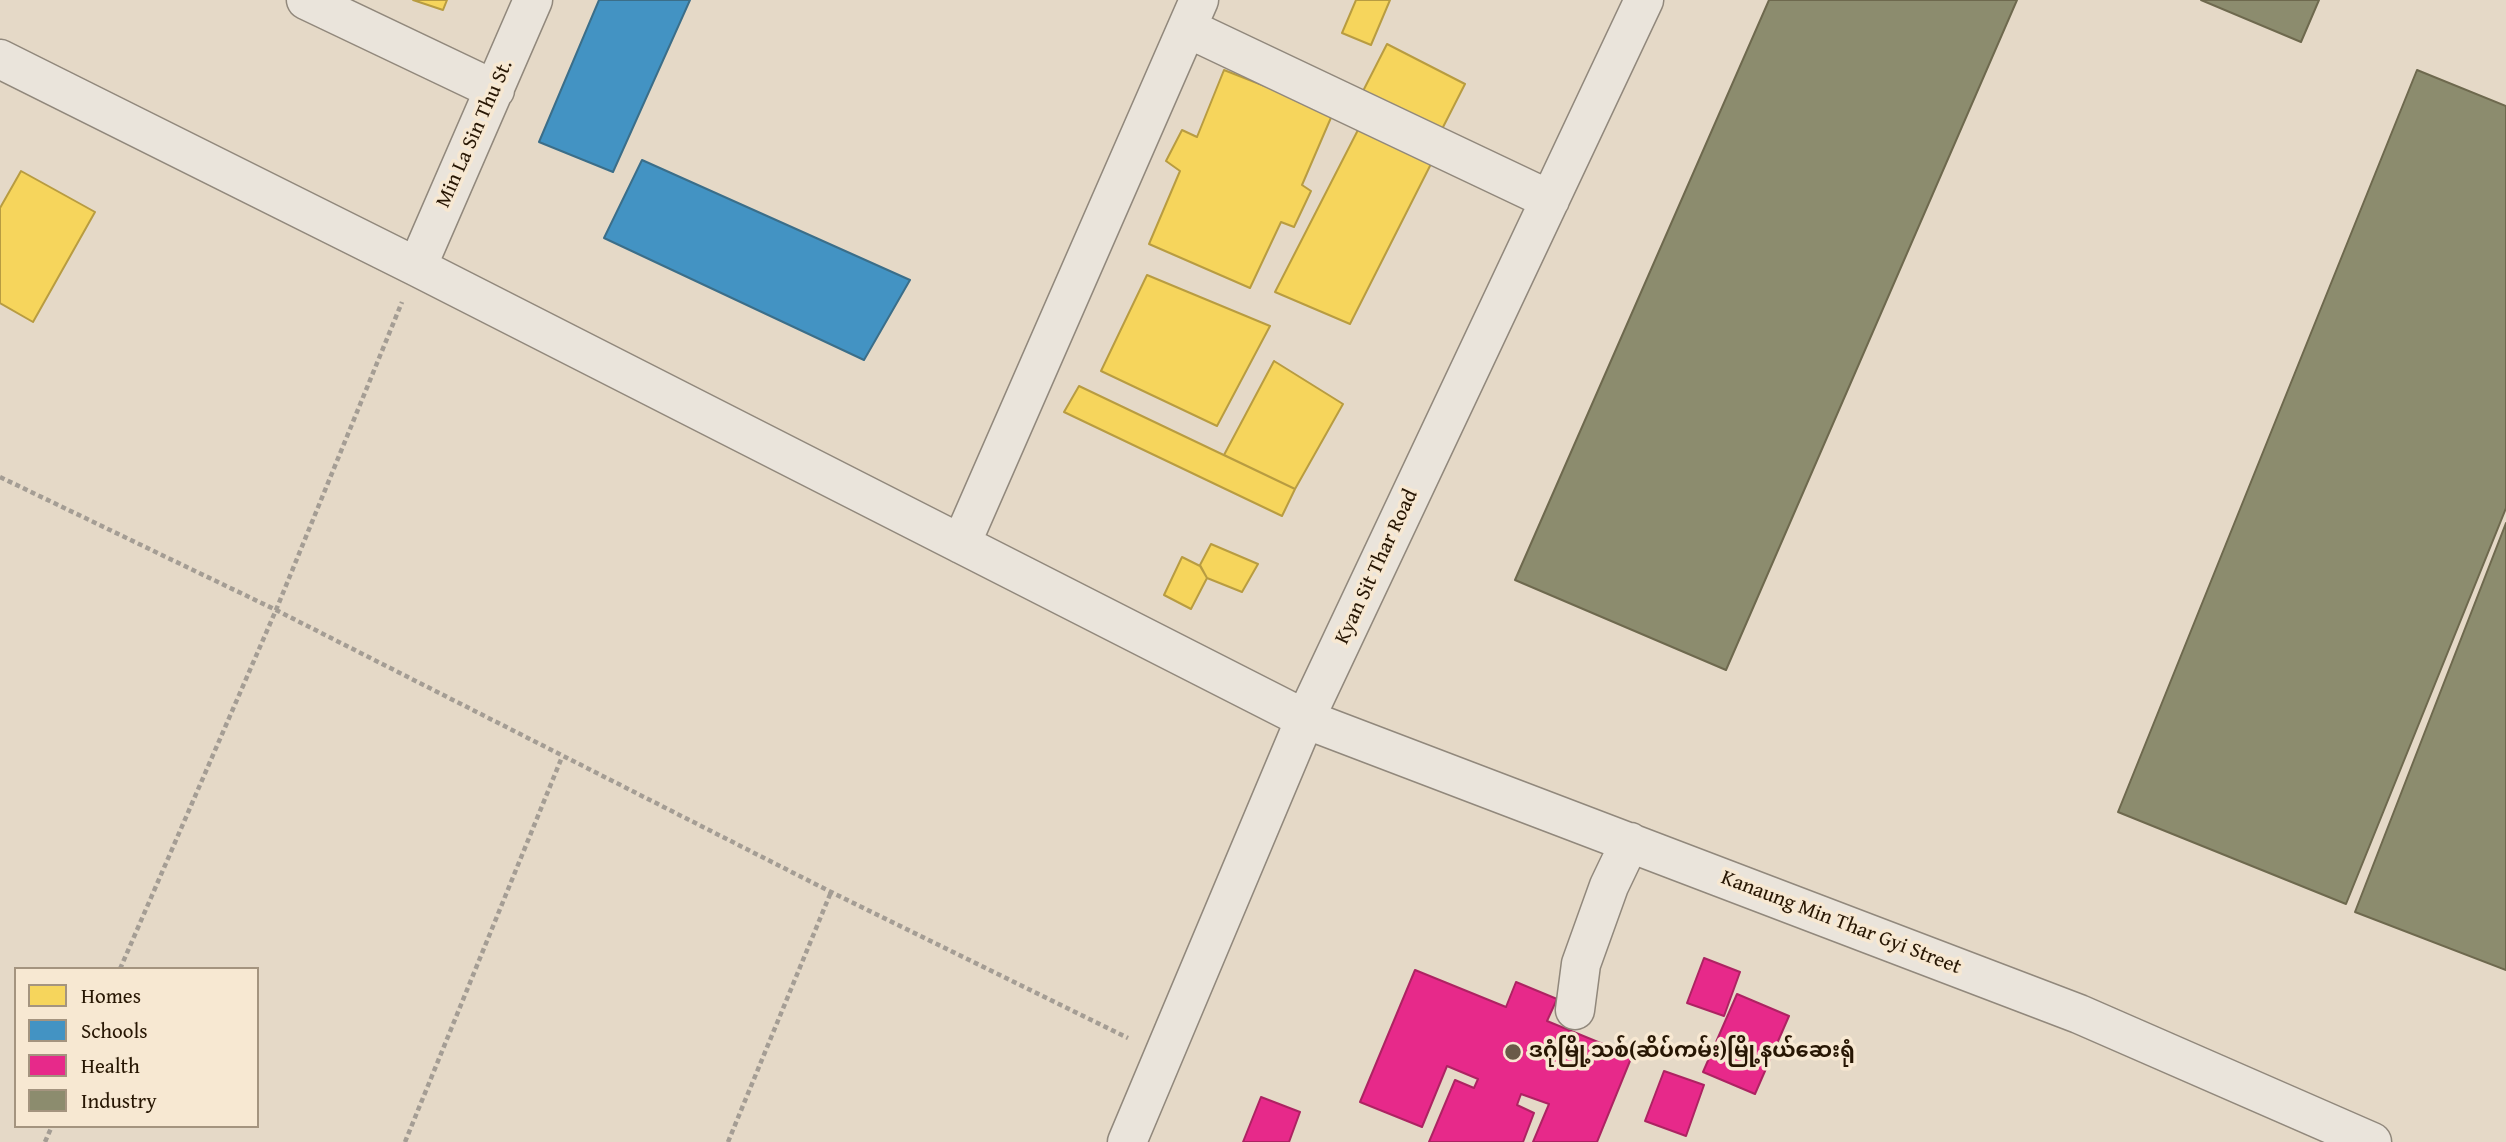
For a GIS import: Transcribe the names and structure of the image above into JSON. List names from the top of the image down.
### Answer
{
  "streets": {
    "street": ["Min La Sin Thu St.", "Kyan Sit Thar Road", "Kanaung Min Thar Gyi Street"]
  },
  "crossings": [
    ["Min La Sin Thu St.", "Kanaung Min Thar Gyi Street"],
    ["Kyan Sit Thar Road", "Kanaung Min Thar Gyi Street"]
  ],
  "places": ["ဒဂုံမြို့သစ်(ဆိပ်ကမ်း)မြို့နယ်ဆေးရုံ"],
  "legend": [
    "Homes",
    "Schools",
    "Health",
    "Industry"
  ]
}
